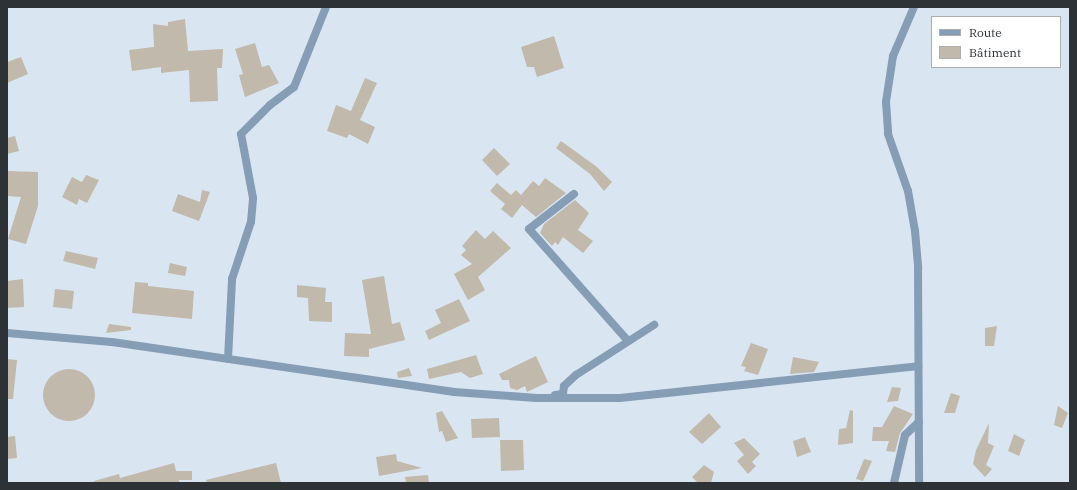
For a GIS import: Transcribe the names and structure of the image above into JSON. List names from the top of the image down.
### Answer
{
  "legend": ["Route", "Bâtiment"]
}
